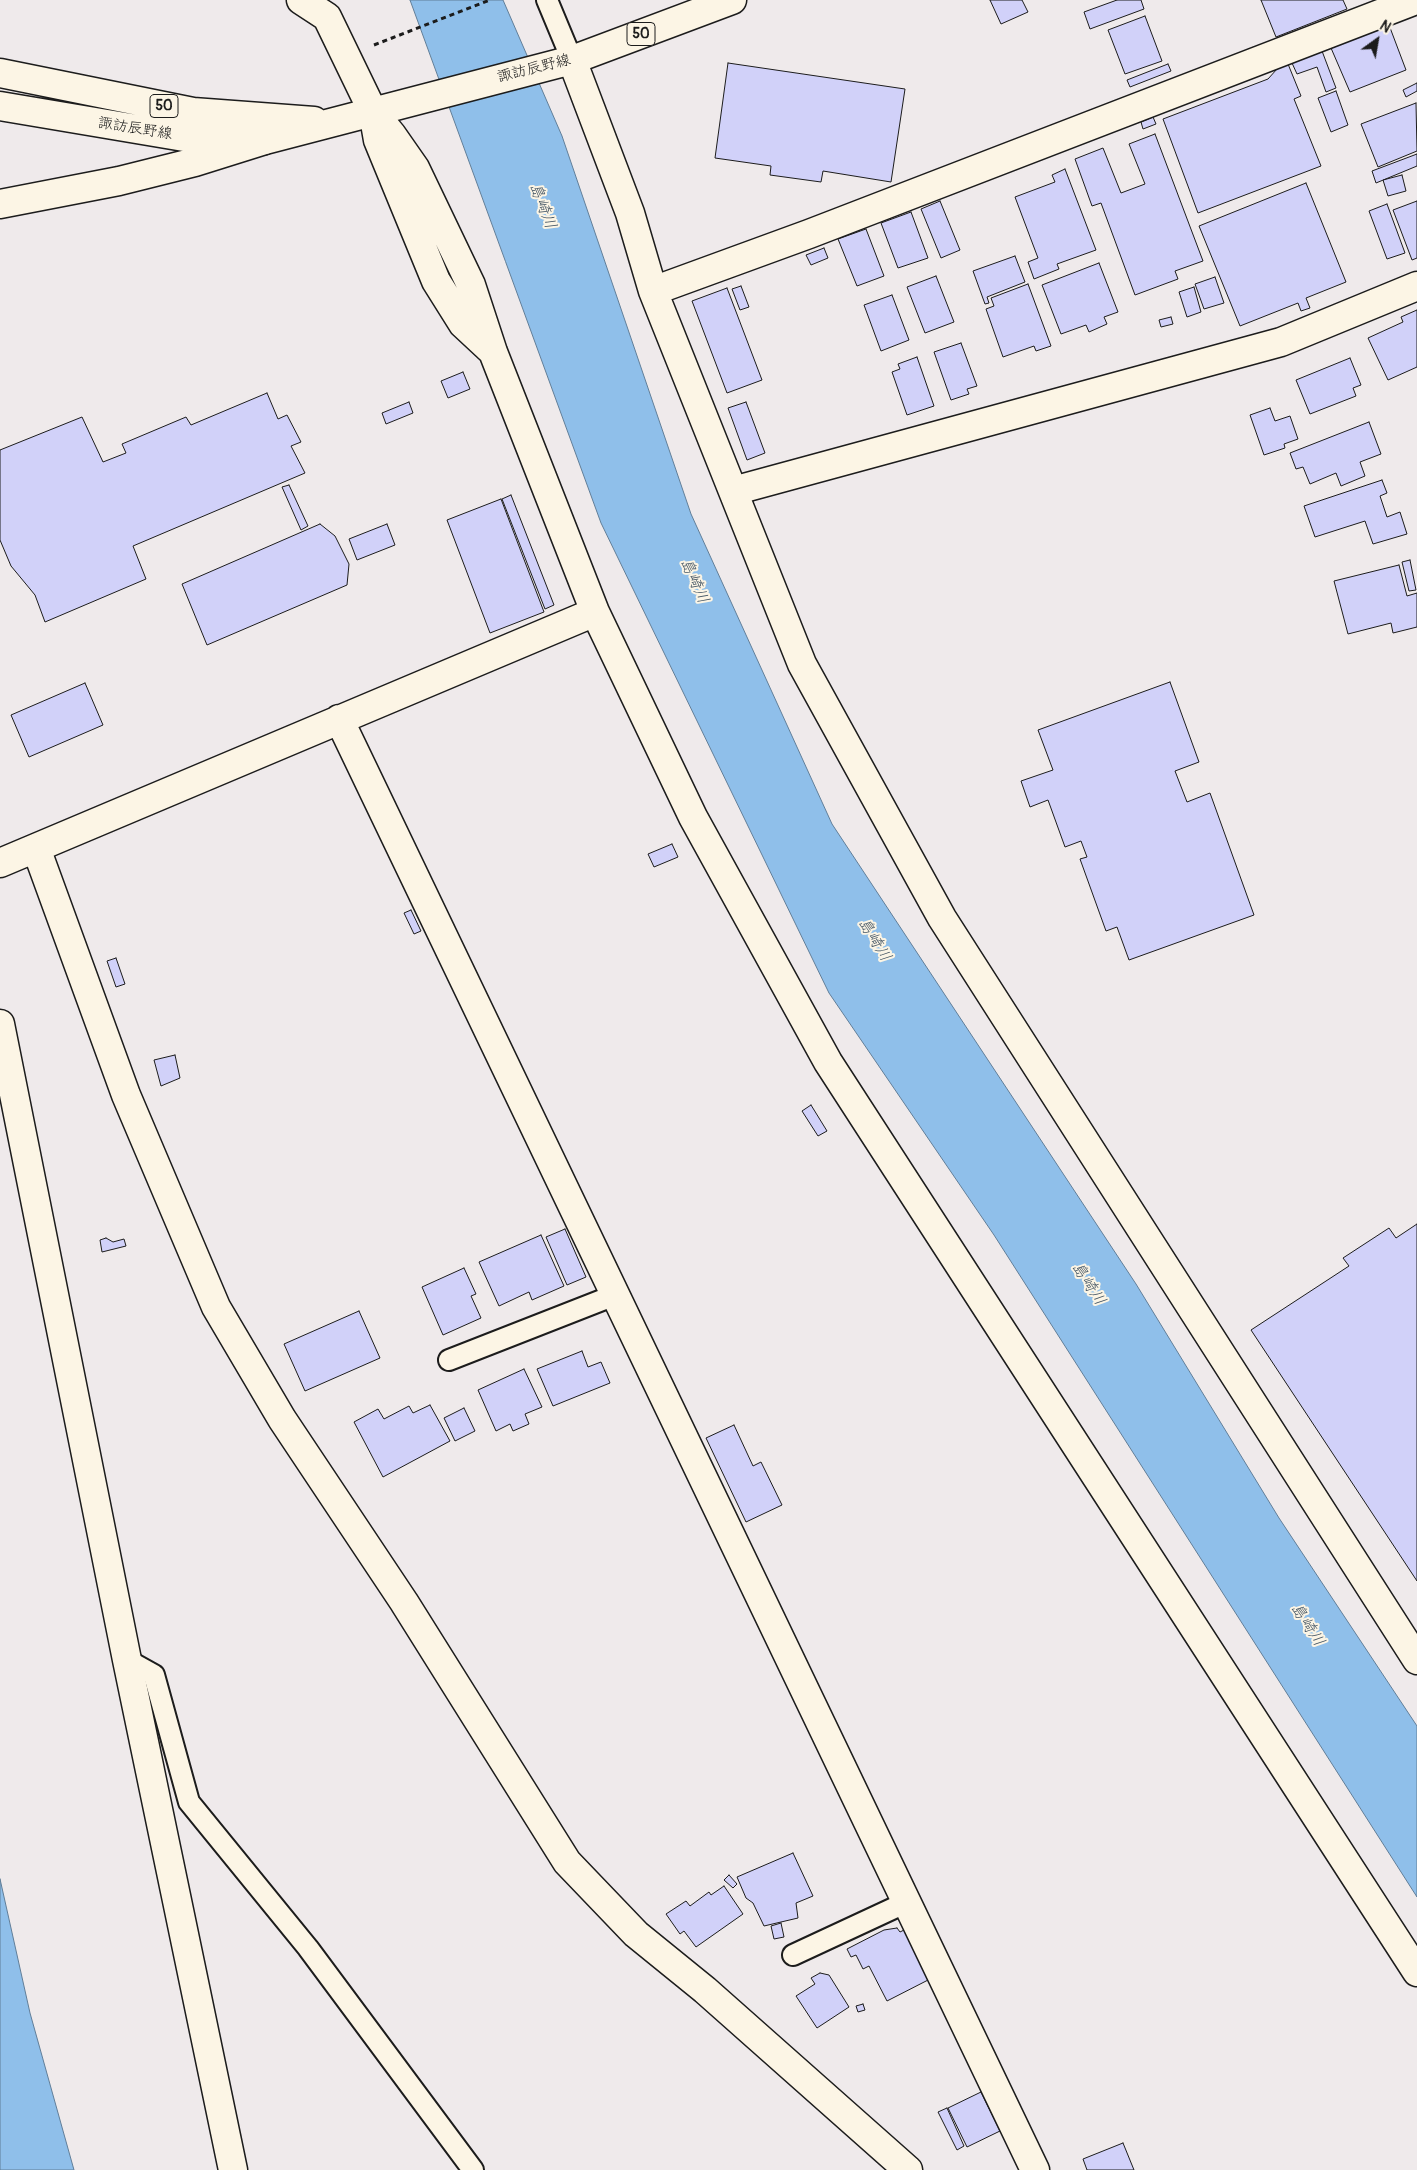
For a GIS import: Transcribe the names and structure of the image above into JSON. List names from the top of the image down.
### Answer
{
  "streets": {
    "street": ["50", "諏訪辰野線"]
  },
  "water": ["島崎川"],
  "north": "top right"
}
